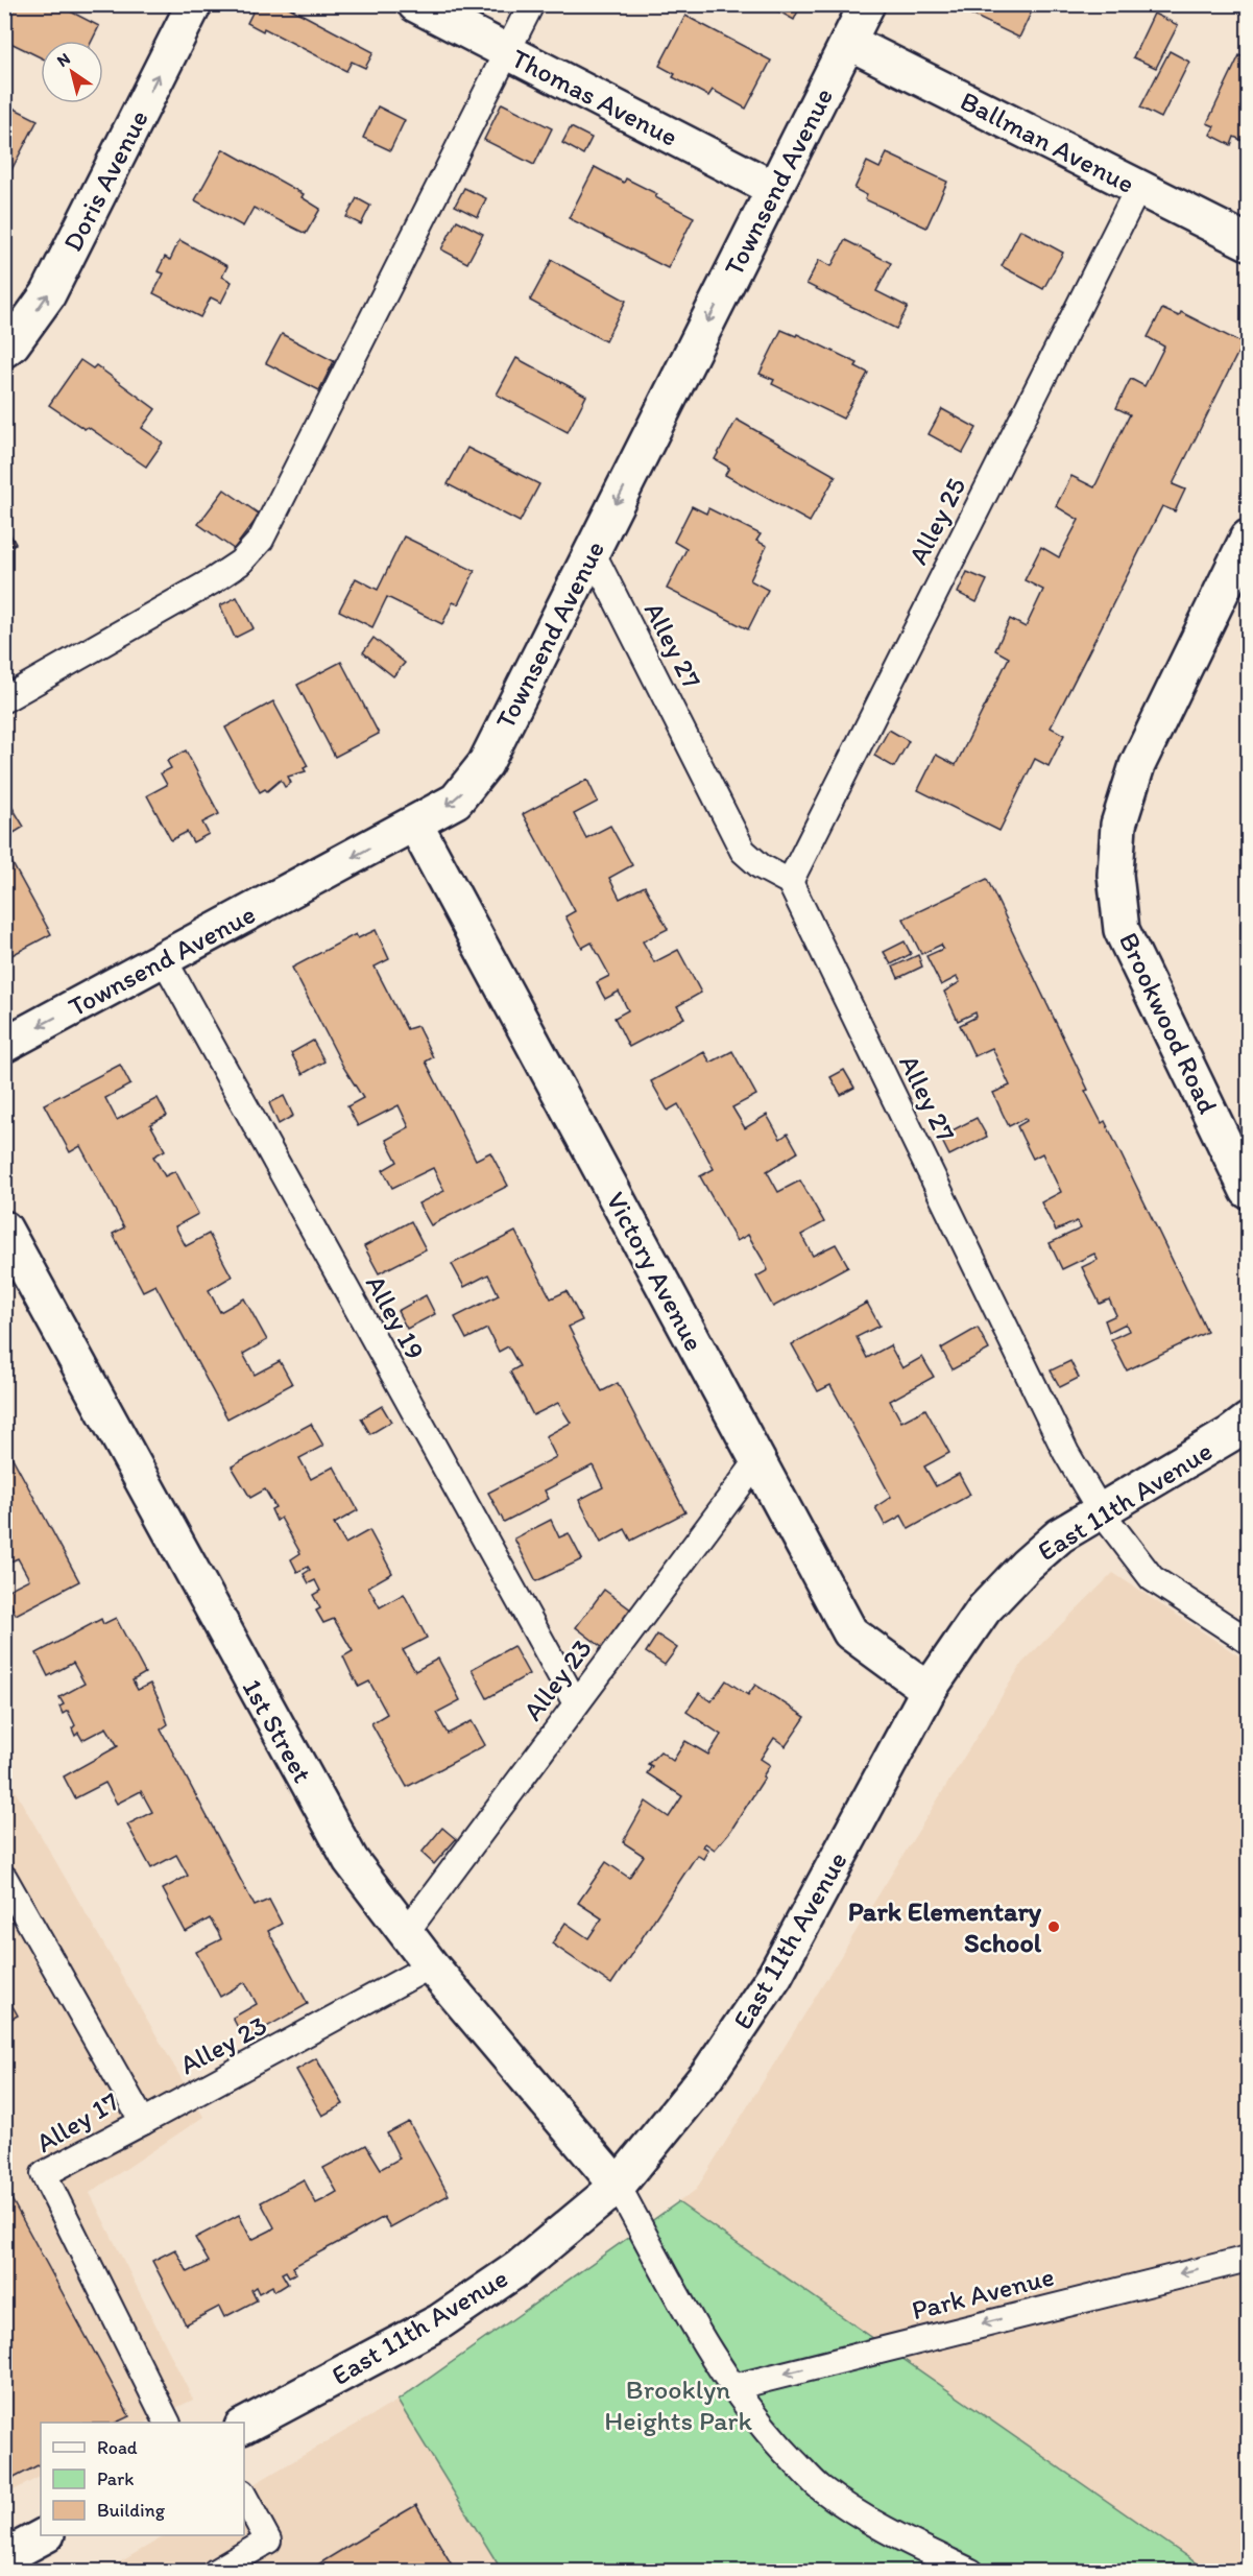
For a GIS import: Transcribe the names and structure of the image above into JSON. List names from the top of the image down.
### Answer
{
  "streets": {
    "street": [
      "Thomas Avenue",
      "Ballman Avenue",
      "Doris Avenue",
      "Townsend Avenue",
      "Brookwood Road",
      "Victory Avenue",
      "East 11th Avenue",
      "1st Street"
    ],
    "lane": [
      "Alley 25",
      "Alley 27",
      "Alley 19",
      "Alley 23",
      "Alley 17",
      "Park Avenue"
    ]
  },
  "crossings": [
    ["Thomas Avenue", "Townsend Avenue"],
    ["Ballman Avenue", "Townsend Avenue"],
    ["Ballman Avenue", "Alley 25"],
    ["Townsend Avenue", "Alley 27"],
    ["Townsend Avenue", "Victory Avenue"],
    ["Townsend Avenue", "Alley 19"],
    ["Alley 25", "Alley 27"],
    ["Alley 27", "East 11th Avenue"],
    ["Victory Avenue", "East 11th Avenue"],
    ["Victory Avenue", "Alley 23"],
    ["Alley 19", "Alley 23"],
    ["East 11th Avenue", "1st Street"],
    ["Alley 23", "1st Street"],
    ["Alley 23", "Alley 17"]
  ],
  "one_way": ["Doris Avenue", "Townsend Avenue", "Park Avenue"],
  "parks": ["Brooklyn Heights Park"],
  "places": ["Park Elementary School"],
  "legend": ["Road", "Park", "Building"],
  "north": "top left"
}
